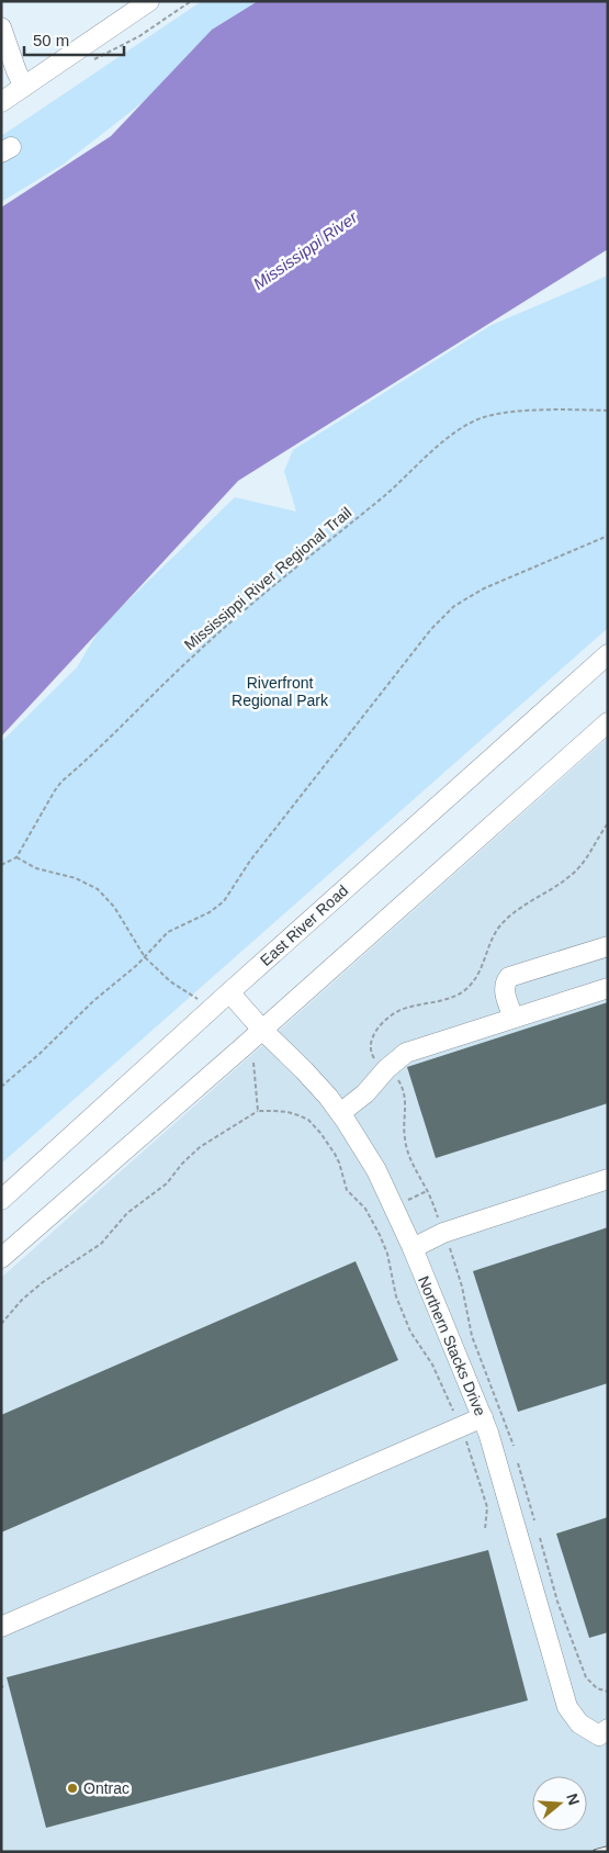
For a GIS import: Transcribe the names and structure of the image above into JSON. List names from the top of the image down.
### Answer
{
  "streets": {
    "street": ["East River Road", "Northern Stacks Drive"],
    "path": ["Mississippi River Regional Trail"]
  },
  "crossings": [
    ["East River Road", "Northern Stacks Drive"]
  ],
  "water": ["Mississippi River"],
  "parks": ["Riverfront Regional Park"],
  "places": ["Ontrac"],
  "scale_bar": "50 m",
  "north": "right"
}
